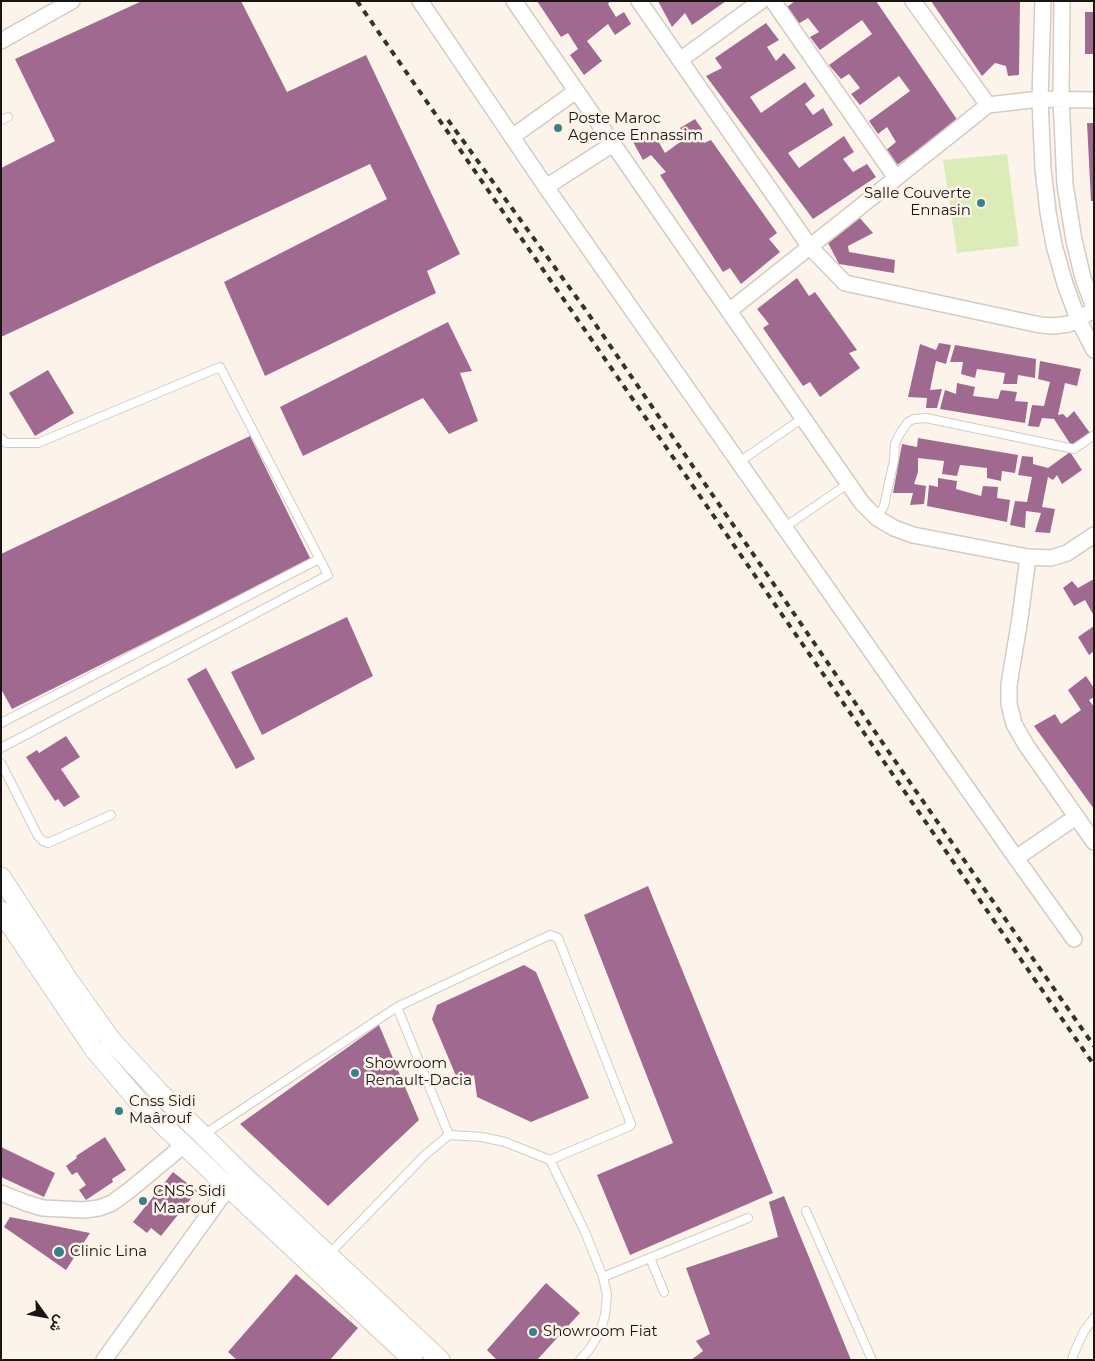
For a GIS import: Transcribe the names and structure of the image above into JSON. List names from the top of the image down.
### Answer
{
  "places": [
    "Poste Maroc Agence Ennassim",
    "Salle Couverte Ennasin",
    "Showroom Renault-Dacia",
    "Cnss Sidi Maârouf",
    "CNSS Sidi Maarouf",
    "Clinic Lina",
    "Showroom Fiat"
  ],
  "north": "bottom right"
}
